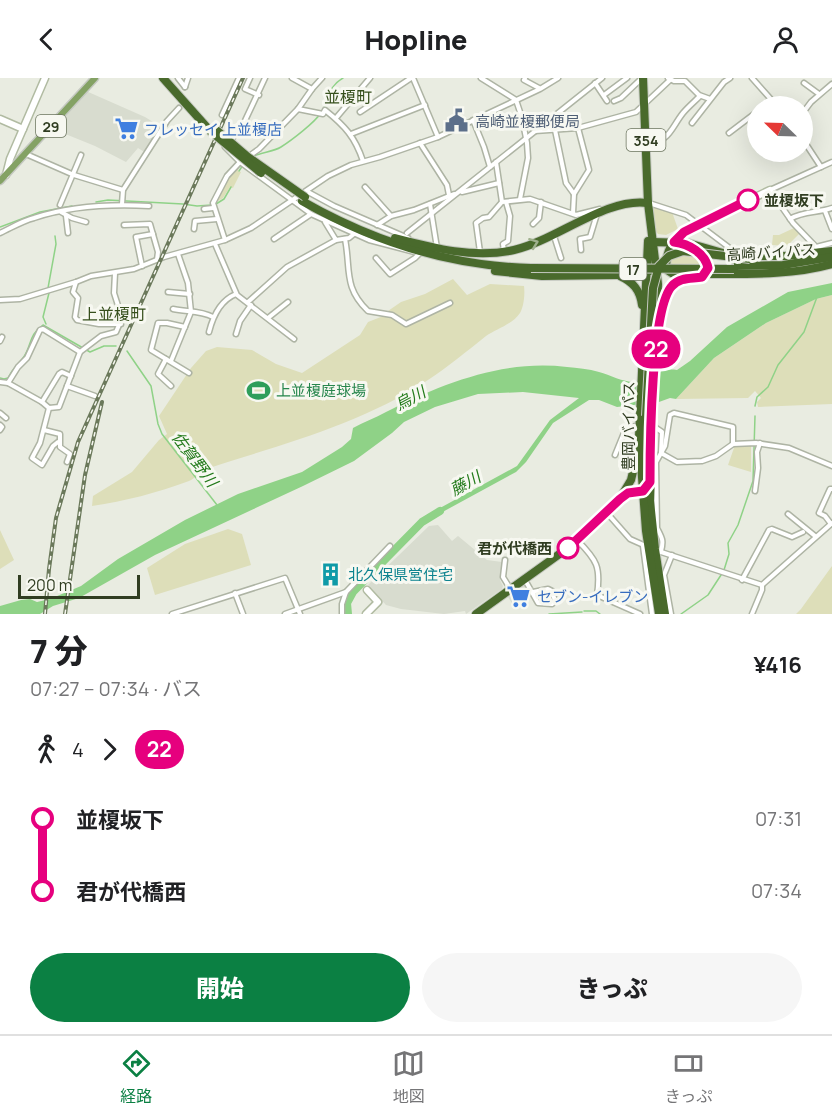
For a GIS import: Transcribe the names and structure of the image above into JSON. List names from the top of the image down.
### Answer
{
  "streets": {
    "highway": [
      "354",
      "高崎バイパス",
      "17",
      "豊岡バイパス"
    ],
    "main road": ["29"]
  },
  "crossings": [
    ["354", "17"],
    ["354", "豊岡バイパス"],
    ["高崎バイパス", "17"],
    ["17", "豊岡バイパス"]
  ],
  "districts": ["並榎町", "上並榎町"],
  "water": ["烏川", "佐賀野川", "藤川"],
  "places": {
    "public building": ["高崎並榎郵便局"],
    "supermarket": ["フレッセイ 上並榎店", "セブン-イレブン"],
    "other": ["並榎坂下", "君が代橋西"],
    "sports": ["上並榎庭球場"],
    "building": ["北久保県営住宅"]
  },
  "lines": ["bus line 22"],
  "scale_bar": "200 m",
  "north": "top left",
  "page": {
    "header": "Hopline",
    "on_map": "22",
    "scale": "200 m",
    "heading": ["7 分", "07:27 – 07:34 · バス", "¥416"],
    "legs": ["4", "22"],
    "list": [
      {
        "name": "並榎坂下",
        "value": "07:31"
      },
      {
        "name": "君が代橋西",
        "value": "07:34"
      }
    ],
    "buttons": ["開始", "きっぷ"],
    "tabs": ["経路", "地図", "きっぷ"]
  }
}
